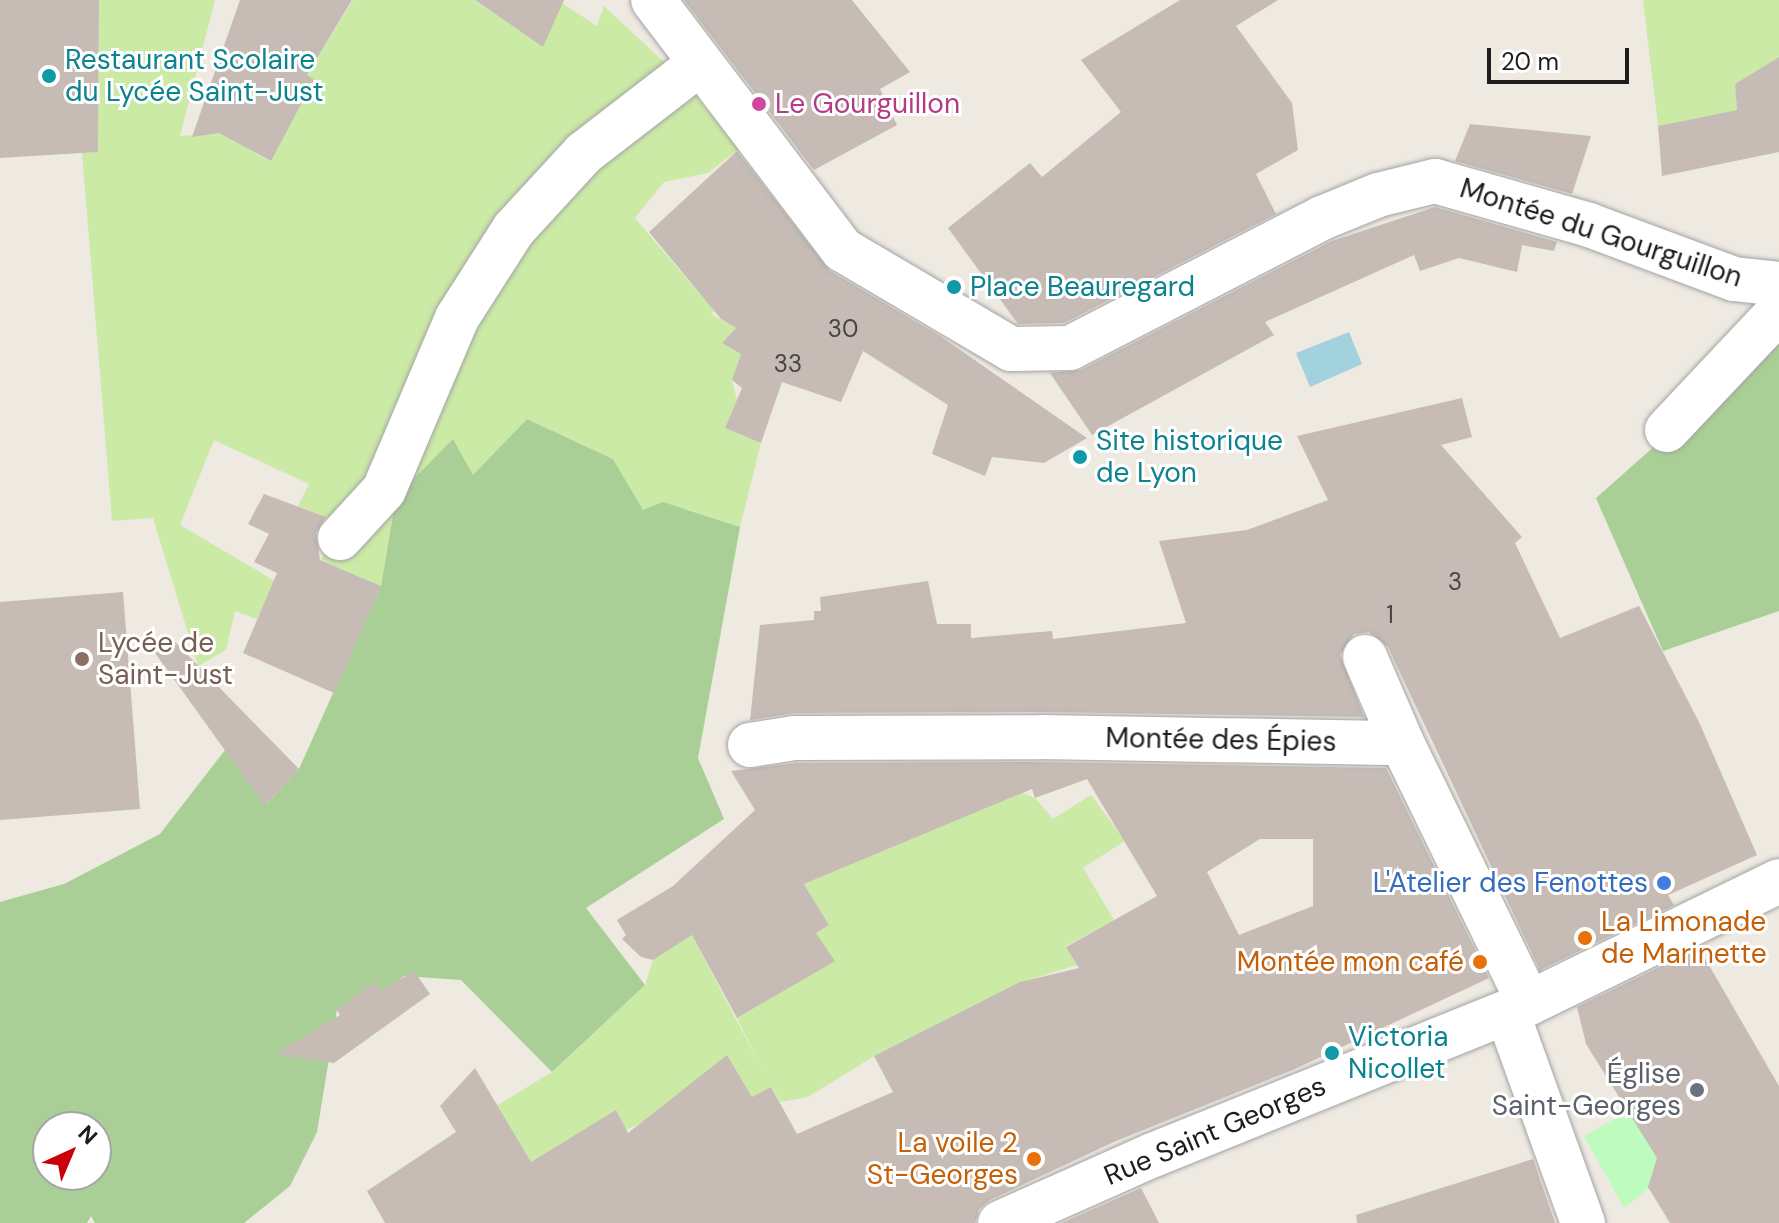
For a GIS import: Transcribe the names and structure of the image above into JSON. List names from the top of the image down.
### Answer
{
  "streets": {
    "street": ["Montée du Gourguillon", "Montée des Épies", "Rue Saint Georges"]
  },
  "places": [
    "Restaurant Scolaire du Lycée Saint-Just",
    "Le Gourguillon",
    "Place Beauregard",
    "Site historique de Lyon",
    "Lycée de Saint-Just",
    "L'Atelier des Fenottes",
    "La Limonade de Marinette",
    "Montée mon café",
    "Victoria Nicollet",
    "Église Saint-Georges",
    "La voile 2 St-Georges"
  ],
  "house_numbers": [
    "30",
    "33",
    "3",
    "1"
  ],
  "scale_bar": "20 m",
  "north": "top right"
}
